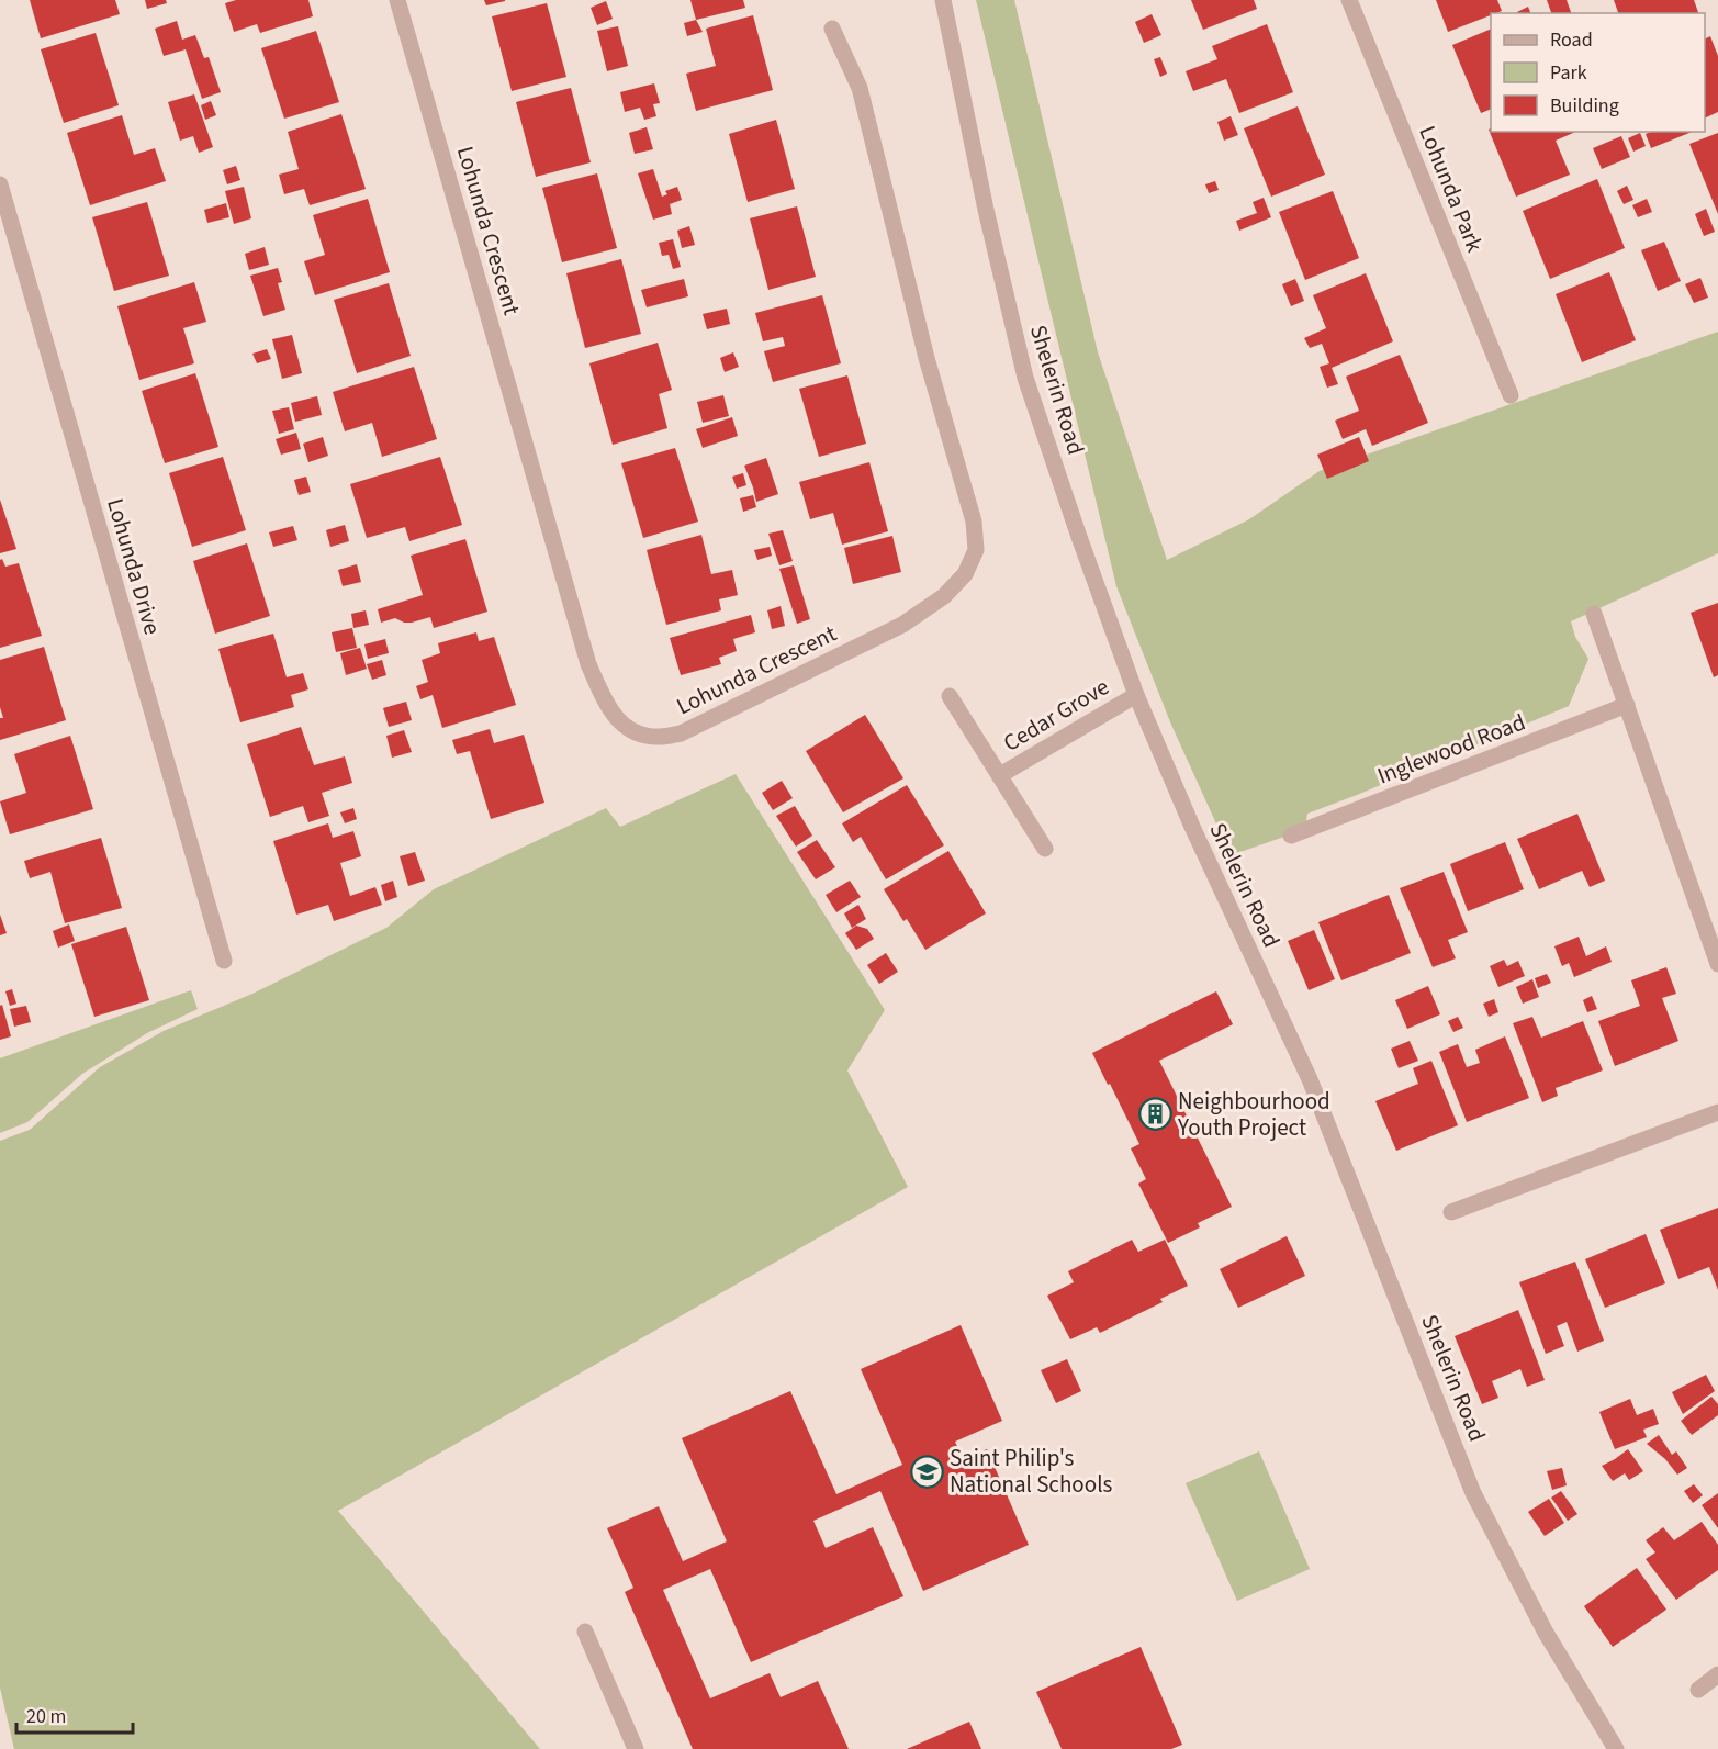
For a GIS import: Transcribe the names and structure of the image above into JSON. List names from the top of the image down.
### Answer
{
  "streets": {
    "street": [
      "Lohunda Park",
      "Lohunda Crescent",
      "Shelerin Road",
      "Lohunda Drive",
      "Cedar Grove",
      "Inglewood Road"
    ]
  },
  "crossings": [
    ["Shelerin Road", "Cedar Grove"]
  ],
  "places": {
    "building": ["Neighbourhood Youth Project"],
    "school or university": ["Saint Philip's National Schools"]
  },
  "legend": ["Road", "Park", "Building"],
  "scale_bar": "20 m"
}
